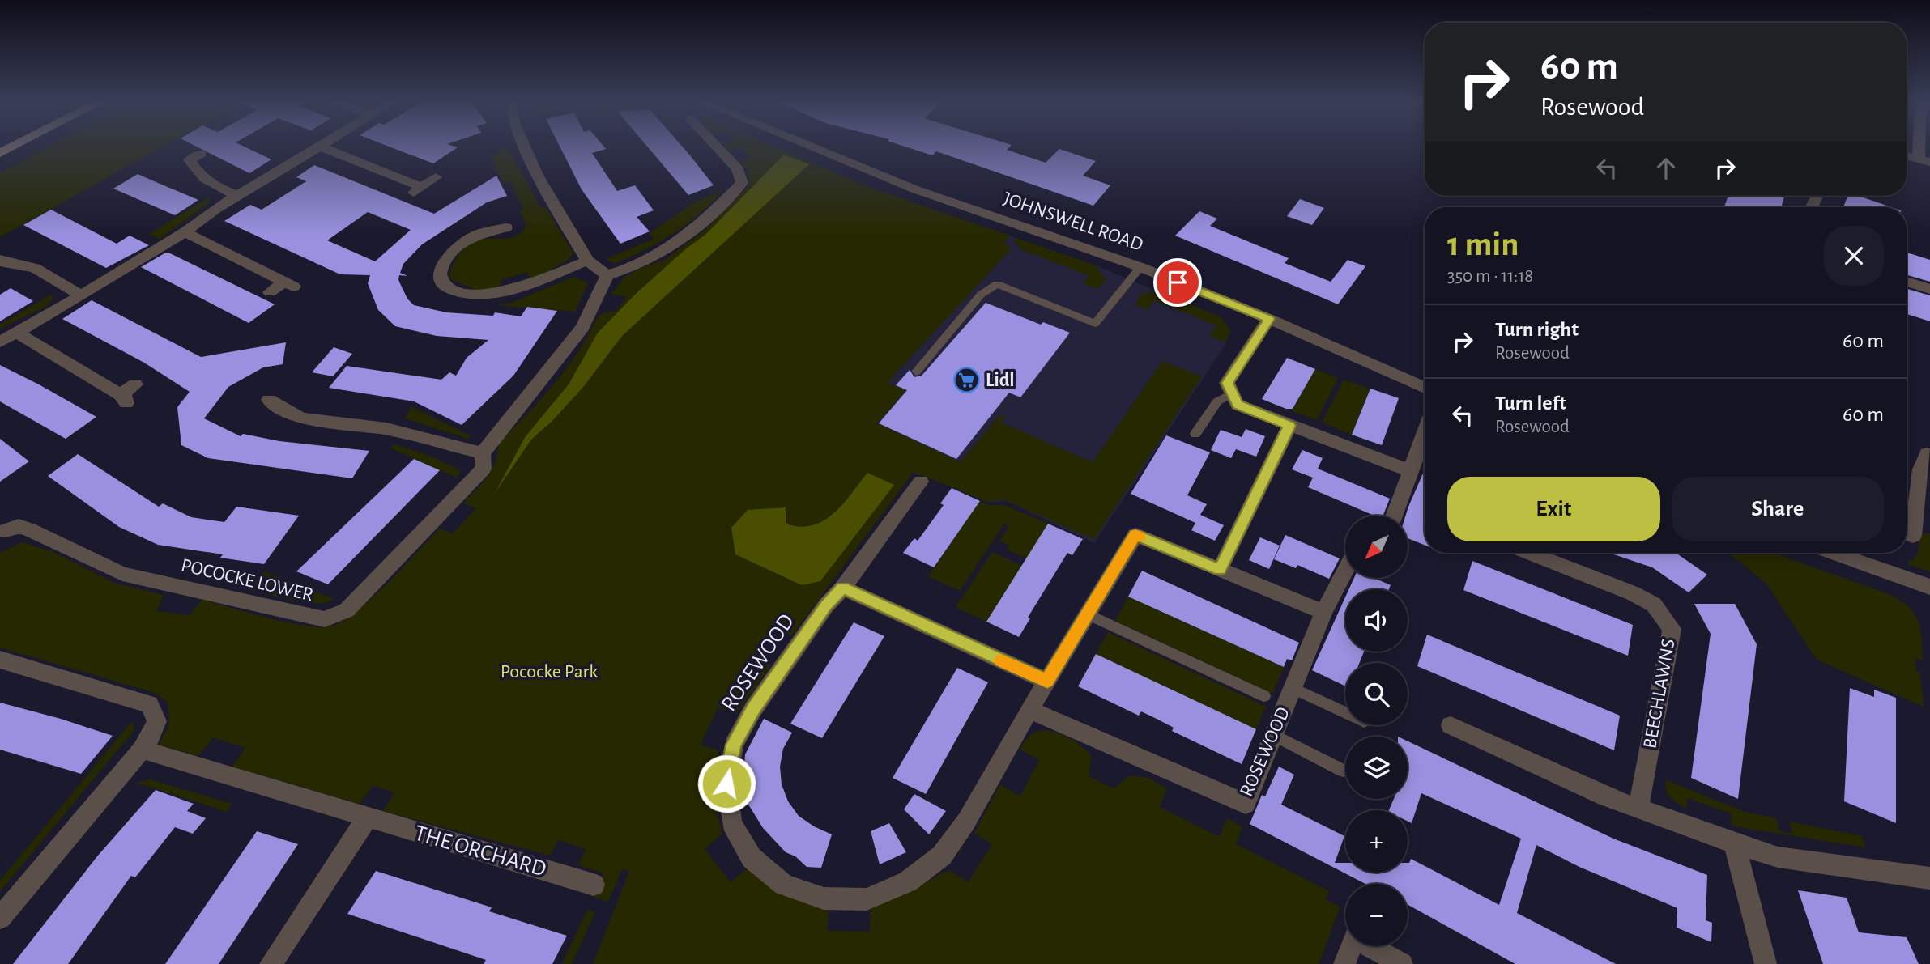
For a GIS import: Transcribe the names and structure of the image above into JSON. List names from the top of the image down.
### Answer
{
  "streets": {
    "street": [
      "JOHNSWELL ROAD",
      "POCOCKE LOWER",
      "ROSEWOOD",
      "BEECHLAWNS",
      "THE ORCHARD"
    ]
  },
  "parks": ["Pococke Park"],
  "places": {
    "supermarket": ["Lidl"]
  },
  "north": "bottom left",
  "page": {
    "turn": ["60 m", "Rosewood"],
    "heading": ["1 min", "350 m · 11:18"],
    "list": [
      {
        "name": "Turn right",
        "note": "Rosewood",
        "value": "60 m"
      },
      {
        "name": "Turn left",
        "note": "Rosewood",
        "value": "60 m"
      }
    ],
    "buttons": ["Exit", "Share"],
    "map_buttons": ["+", "−"]
  }
}
